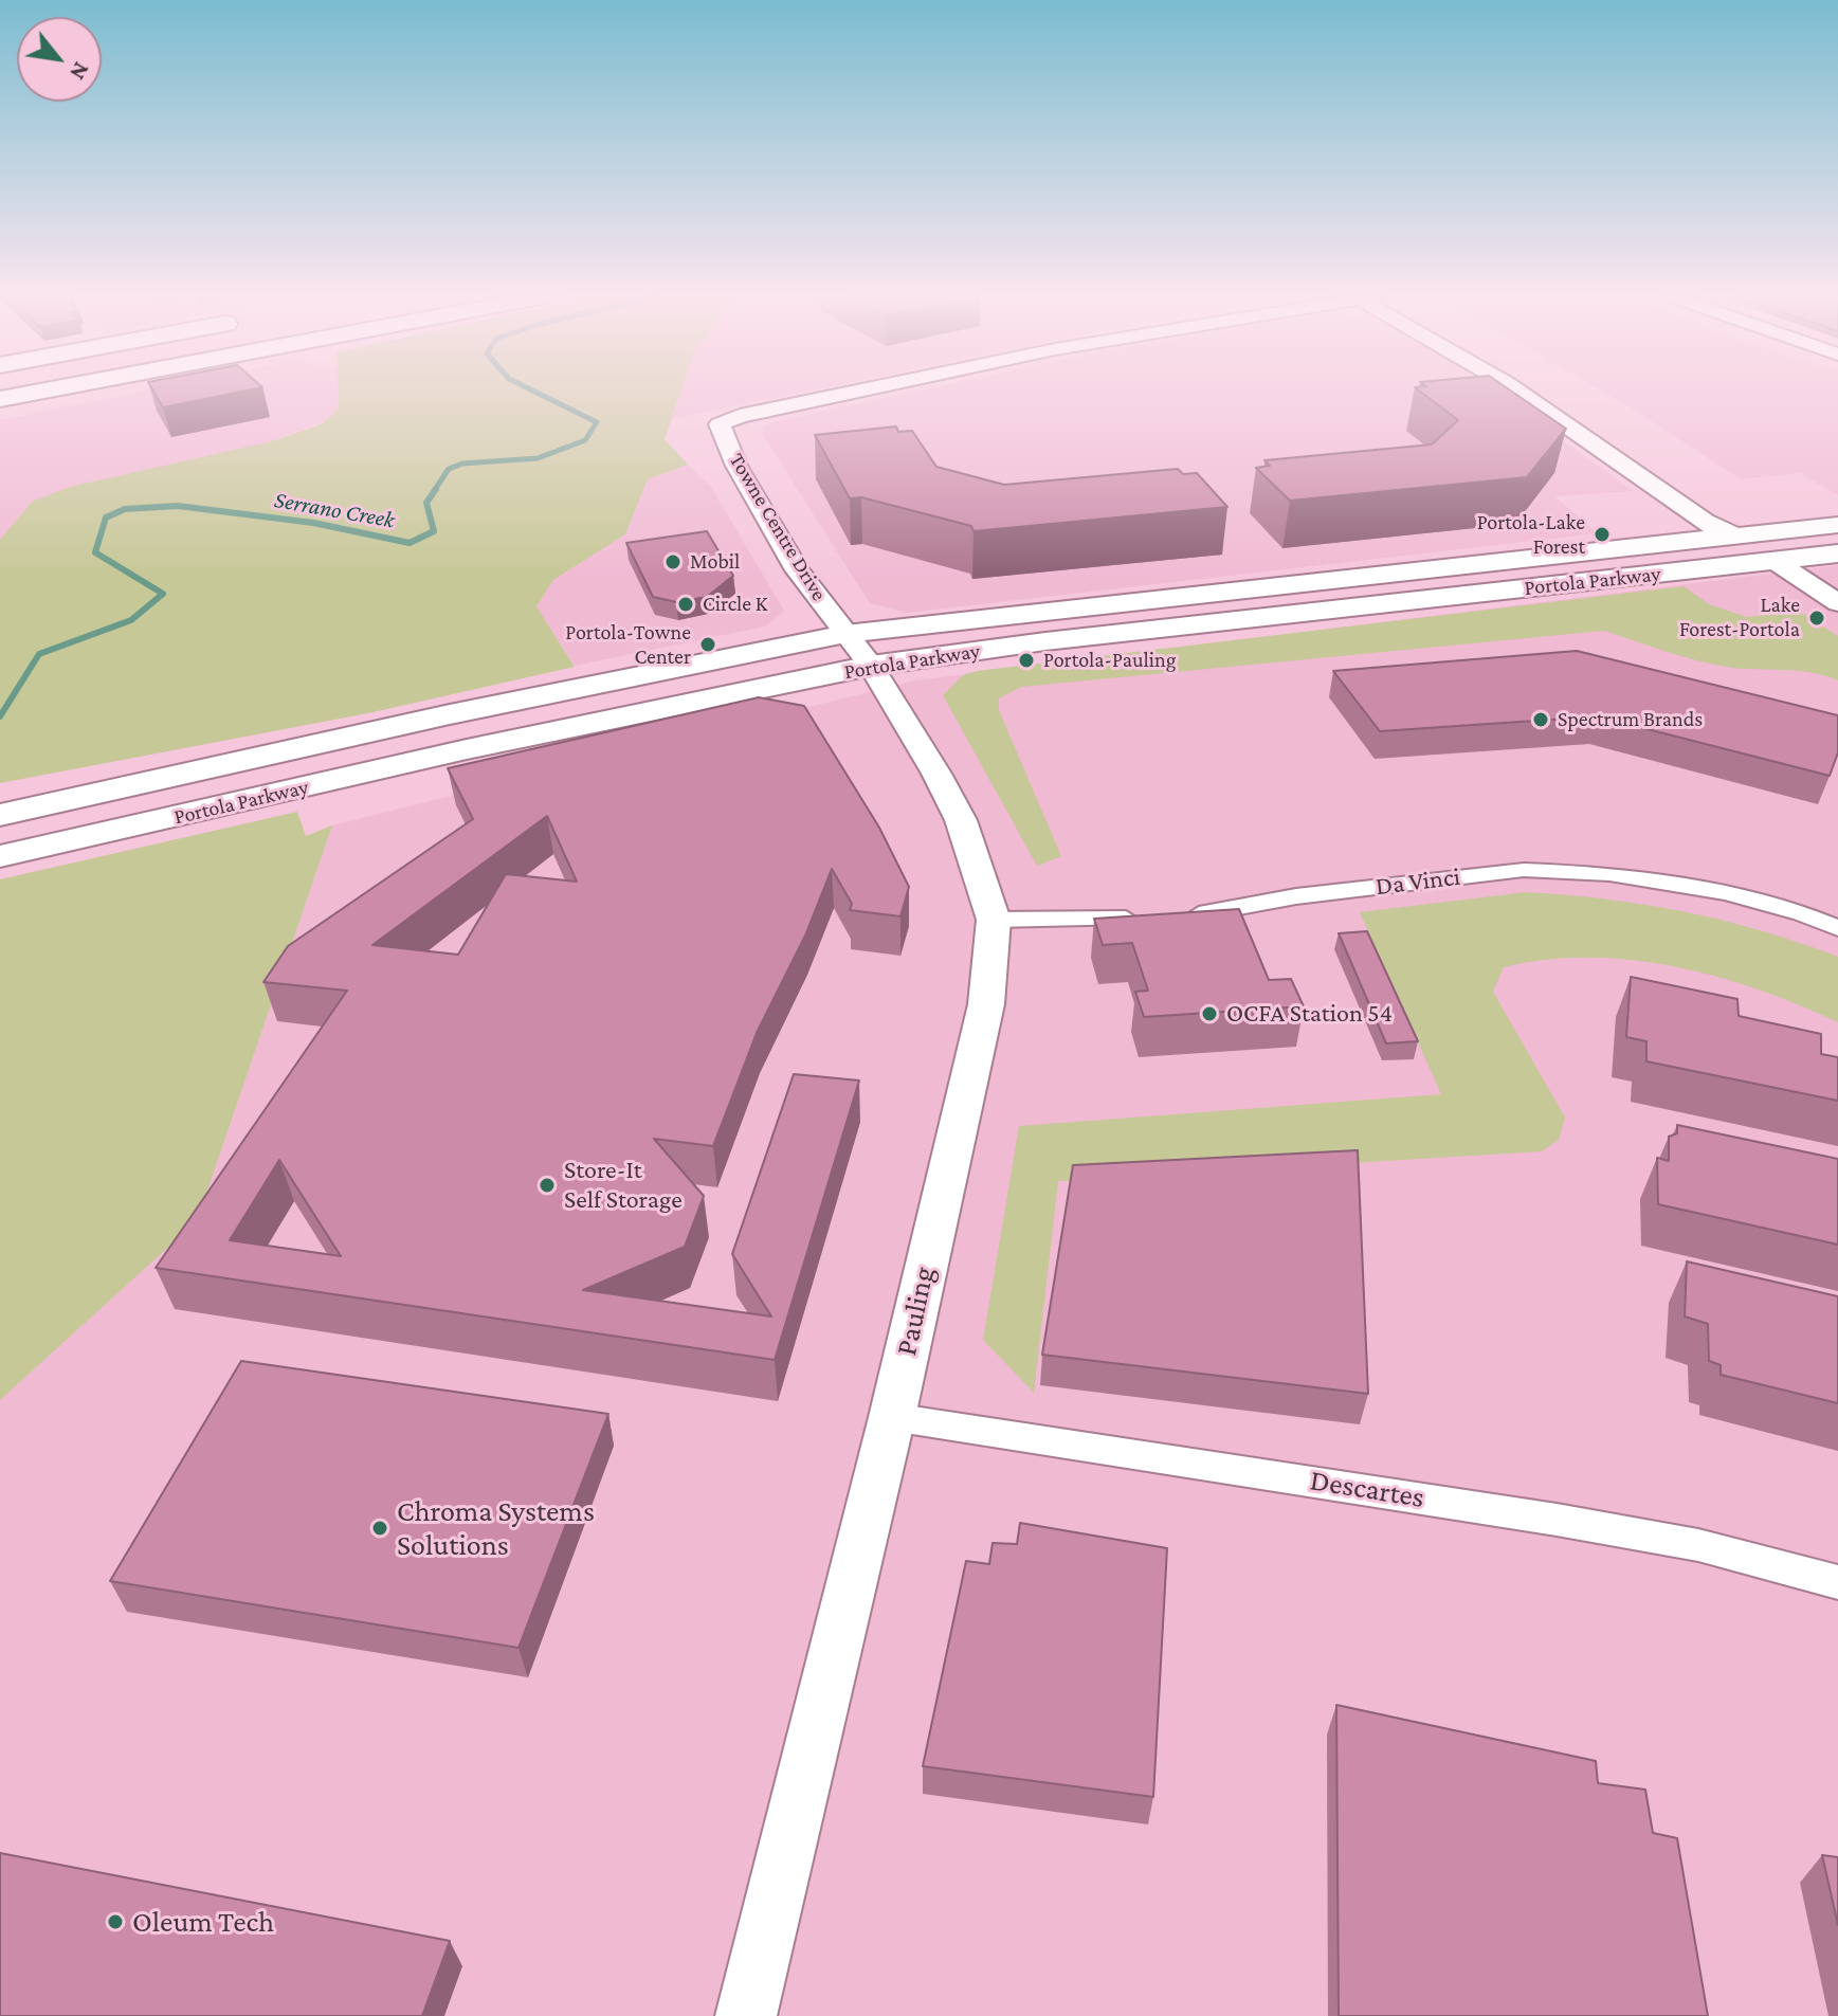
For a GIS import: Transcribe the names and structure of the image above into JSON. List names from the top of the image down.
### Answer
{
  "streets": {
    "main road": ["Towne Centre Drive", "Portola Parkway", "Pauling"],
    "street": ["Da Vinci", "Descartes"]
  },
  "crossings": [
    ["Towne Centre Drive", "Portola Parkway"],
    ["Towne Centre Drive", "Pauling"],
    ["Portola Parkway", "Pauling"],
    ["Da Vinci", "Pauling"],
    ["Pauling", "Descartes"]
  ],
  "water": ["Serrano Creek"],
  "places": [
    "Portola-Lake Forest",
    "Mobil",
    "Circle K",
    "Lake Forest-Portola",
    "Portola-Towne Center",
    "Portola-Pauling",
    "Spectrum Brands",
    "OCFA Station 54",
    "Store-It Self Storage",
    "Chroma Systems Solutions",
    "Oleum Tech"
  ],
  "north": "bottom right"
}
